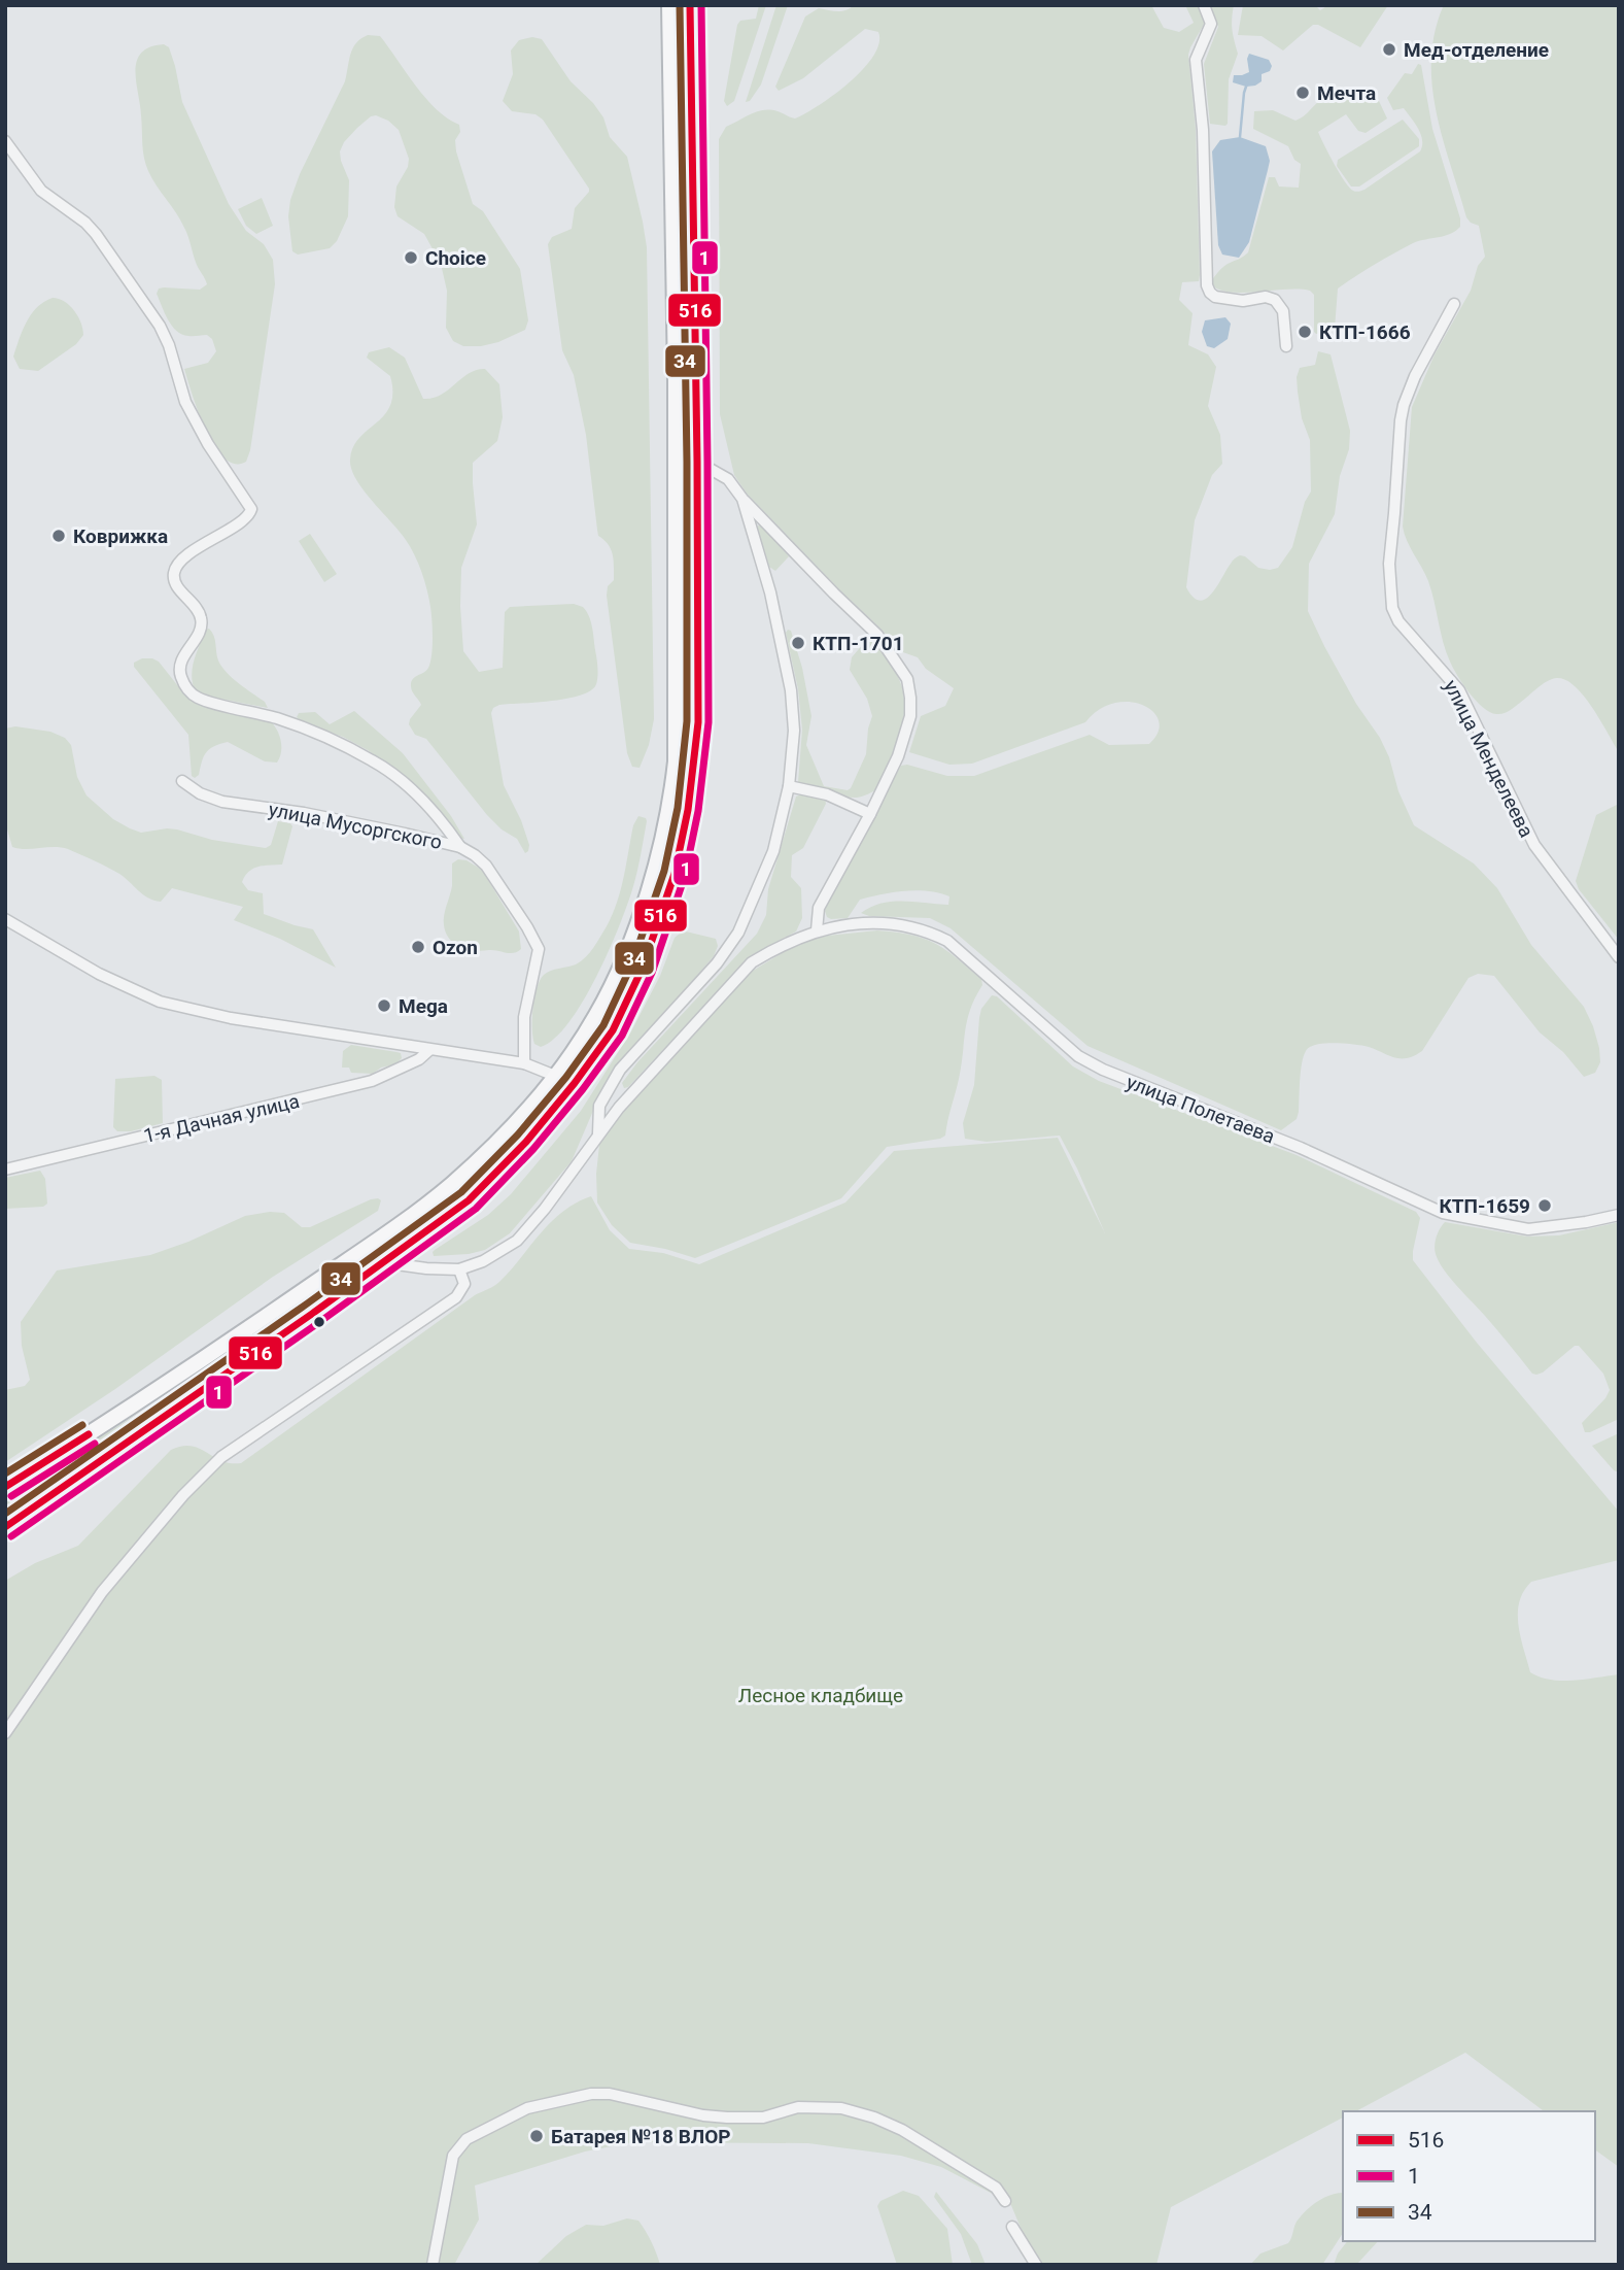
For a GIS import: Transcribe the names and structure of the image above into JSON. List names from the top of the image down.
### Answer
{
  "streets": {
    "street": [
      "улица Менделеева",
      "улица Мусоргского",
      "улица Полетаева",
      "1-я Дачная улица"
    ]
  },
  "parks": ["Лесное кладбище"],
  "places": [
    "Мед-отделение",
    "Мечта",
    "Choice",
    "КТП-1666",
    "Коврижка",
    "КТП-1701",
    "Ozon",
    "Mega",
    "КТП-1659",
    "Батарея №18 ВЛОР"
  ],
  "lines": ["transit line 516", "transit line 1", "transit line 34"],
  "legend": ["516", "1", "34"]
}
